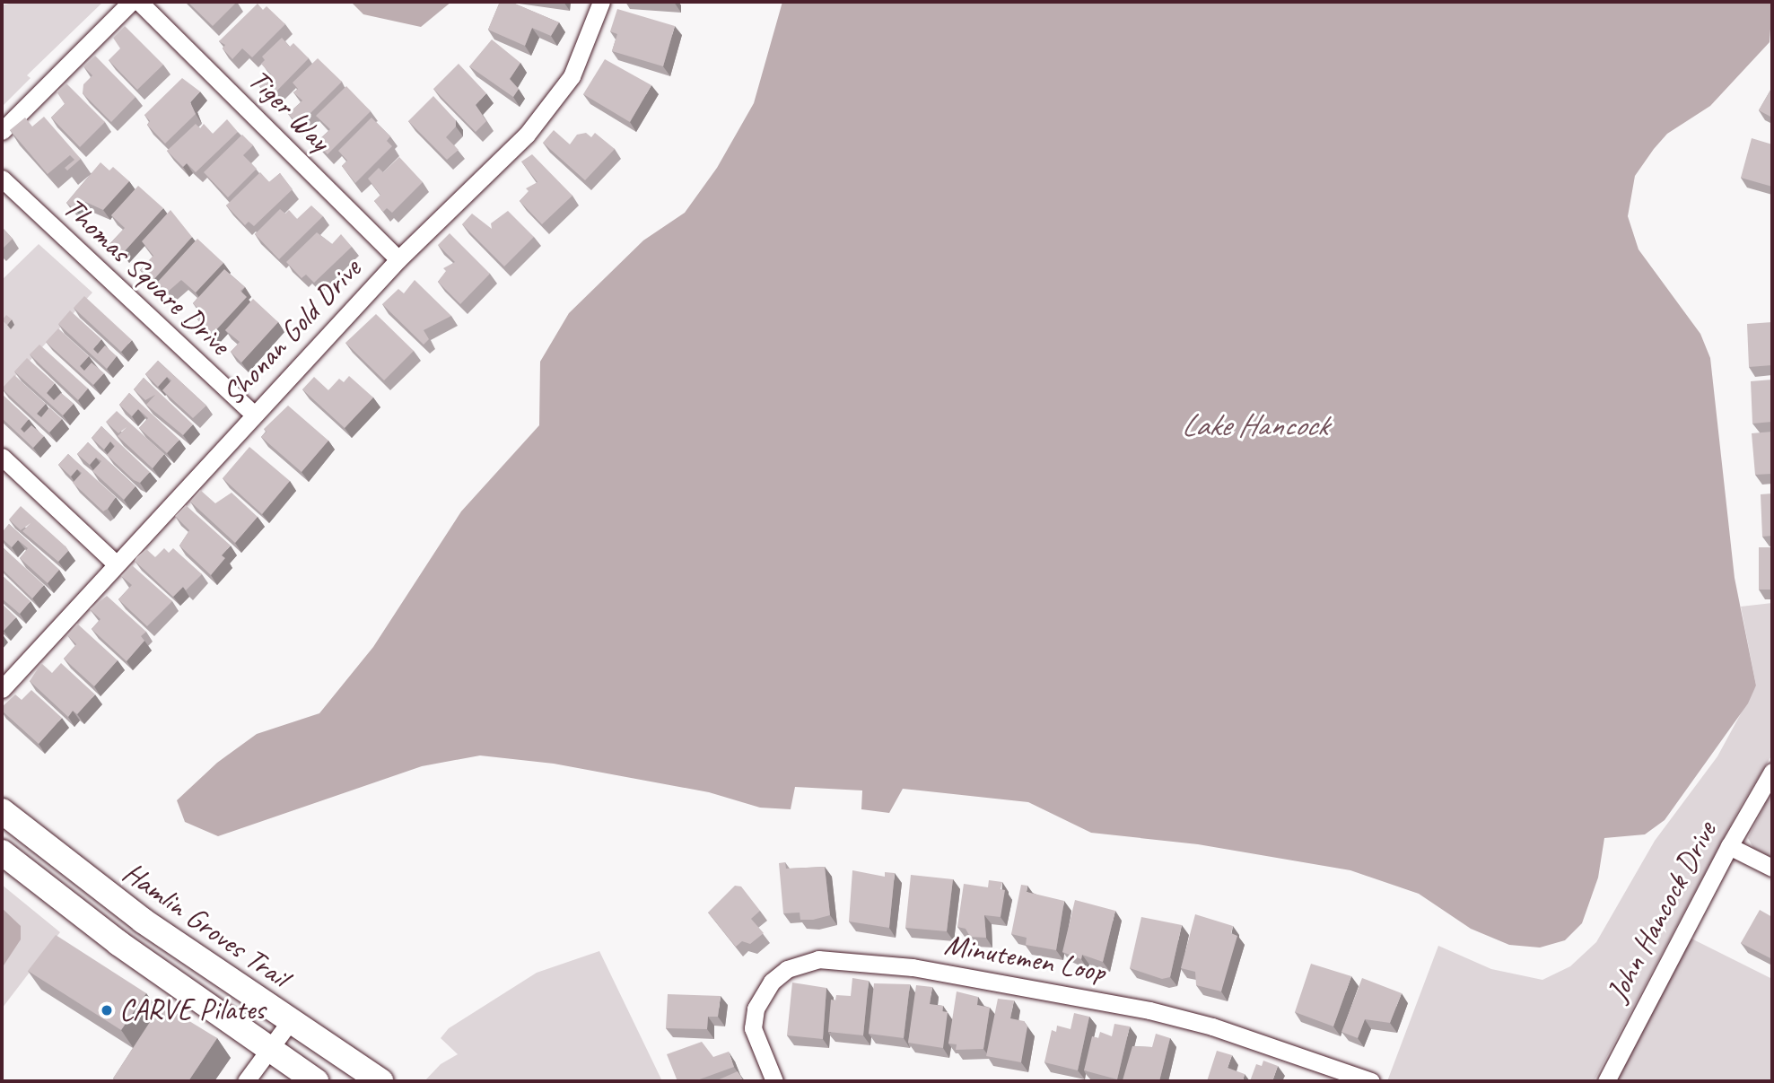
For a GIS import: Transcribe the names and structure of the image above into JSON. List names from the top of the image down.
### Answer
{
  "streets": {
    "main road": ["Hamlin Groves Trail"],
    "street": [
      "Tiger Way",
      "Thomas Square Drive",
      "Shonan Gold Drive",
      "John Hancock Drive",
      "Minutemen Loop"
    ]
  },
  "crossings": [
    ["Tiger Way", "Shonan Gold Drive"],
    ["Thomas Square Drive", "Shonan Gold Drive"]
  ],
  "water": ["Lake Hancock"],
  "places": ["CARVE Pilates"]
}
